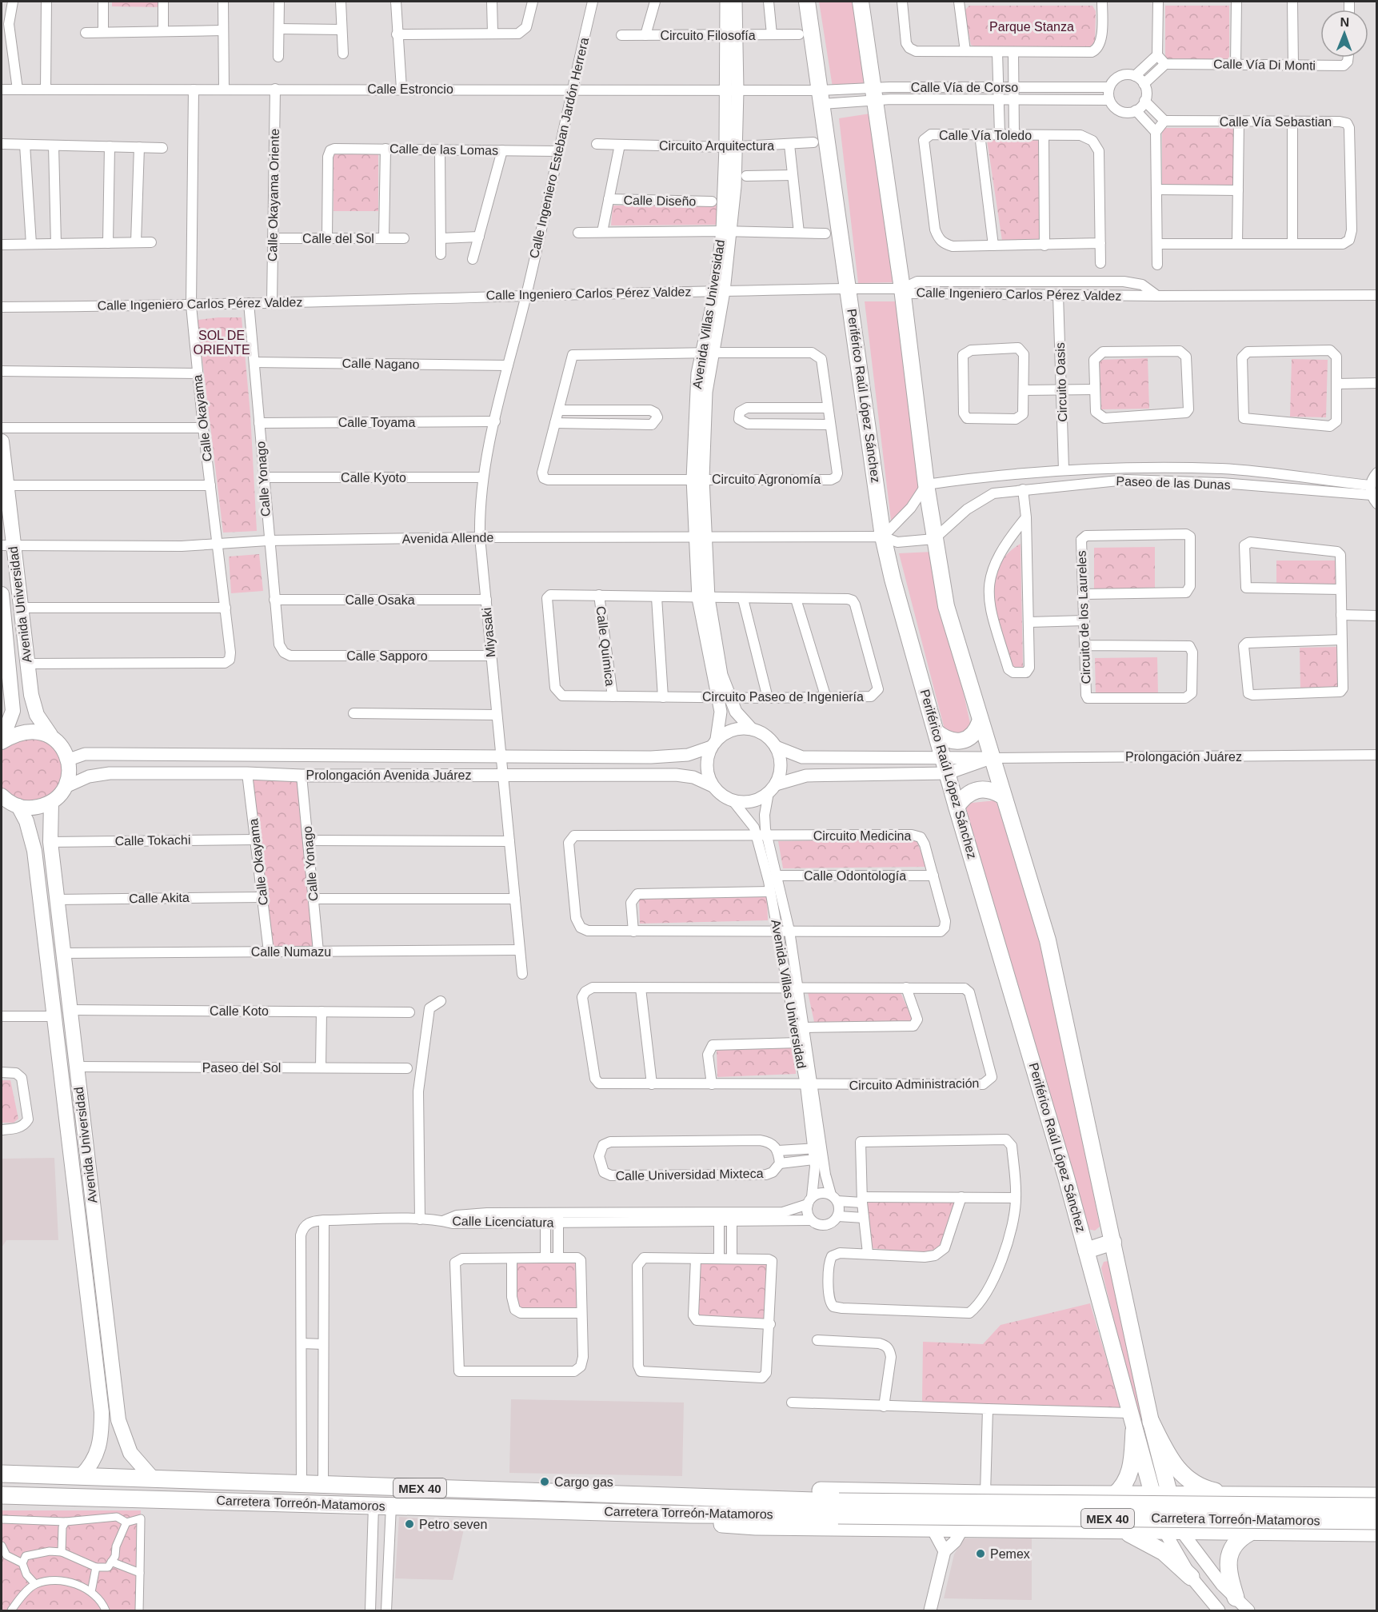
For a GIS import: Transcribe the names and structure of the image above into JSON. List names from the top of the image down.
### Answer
{
  "streets": {
    "highway": ["MEX 40", "Carretera Torreón-Matamoros"],
    "main road": ["Periférico Raúl López Sánchez", "Avenida Universidad"],
    "street": [
      "Circuito Filosofía",
      "Calle Vía Di Monti",
      "Calle Vía de Corso",
      "Calle Estroncio",
      "Calle Vía Sebastian",
      "Calle Vía Toledo",
      "Circuito Arquitectura",
      "Calle Ingeniero Esteban Jardón Herrera",
      "Calle de las Lomas",
      "Calle Okayama Oriente",
      "Calle Diseño",
      "Calle del Sol",
      "Calle Ingeniero Carlos Pérez Valdez",
      "Avenida Villas Universidad",
      "Calle Nagano",
      "Circuito Oasis",
      "Calle Okayama",
      "Calle Toyama",
      "Calle Kyoto",
      "Calle Yonago",
      "Circuito Agronomía",
      "Paseo de las Dunas",
      "Avenida Allende",
      "Calle Osaka",
      "Circuito de los Laureles",
      "Miyasaki",
      "Calle Química",
      "Calle Sapporo",
      "Circuito Paseo de Ingeniería",
      "Prolongación Juárez",
      "Prolongación Avenida Juárez",
      "Circuito Medicina",
      "Calle Tokachi",
      "Calle Odontología",
      "Calle Akita",
      "Calle Numazu",
      "Calle Koto",
      "Paseo del Sol",
      "Circuito Administración",
      "Calle Universidad Mixteca",
      "Calle Licenciatura"
    ]
  },
  "crossings": [
    ["Circuito Filosofía", "Avenida Villas Universidad"],
    ["Calle Vía de Corso", "Calle Estroncio"],
    ["Calle Vía de Corso", "Periférico Raúl López Sánchez"],
    ["Calle Estroncio", "Calle Ingeniero Esteban Jardón Herrera"],
    ["Calle Estroncio", "Calle Okayama Oriente"],
    ["Calle Estroncio", "Avenida Villas Universidad"],
    ["Calle Estroncio", "Periférico Raúl López Sánchez"],
    ["Calle Estroncio", "Calle Okayama"],
    ["Circuito Arquitectura", "Avenida Villas Universidad"],
    ["Calle Ingeniero Esteban Jardón Herrera", "Calle de las Lomas"],
    ["Calle Ingeniero Esteban Jardón Herrera", "Calle Ingeniero Carlos Pérez Valdez"],
    ["Calle Ingeniero Esteban Jardón Herrera", "Miyasaki"],
    ["Calle de las Lomas", "Calle del Sol"],
    ["Calle Okayama Oriente", "Calle del Sol"],
    ["Calle Okayama Oriente", "Calle Ingeniero Carlos Pérez Valdez"],
    ["Calle Ingeniero Carlos Pérez Valdez", "Avenida Villas Universidad"],
    ["Calle Ingeniero Carlos Pérez Valdez", "Circuito Oasis"],
    ["Calle Ingeniero Carlos Pérez Valdez", "Periférico Raúl López Sánchez"],
    ["Calle Ingeniero Carlos Pérez Valdez", "Calle Okayama"],
    ["Calle Ingeniero Carlos Pérez Valdez", "Calle Yonago"],
    ["Calle Ingeniero Carlos Pérez Valdez", "Miyasaki"],
    ["Avenida Villas Universidad", "Circuito Agronomía"],
    ["Avenida Villas Universidad", "Avenida Allende"],
    ["Avenida Villas Universidad", "Circuito Paseo de Ingeniería"],
    ["Avenida Villas Universidad", "Prolongación Avenida Juárez"],
    ["Avenida Villas Universidad", "Circuito Medicina"],
    ["Avenida Villas Universidad", "Calle Odontología"],
    ["Avenida Villas Universidad", "Circuito Administración"],
    ["Avenida Villas Universidad", "Calle Universidad Mixteca"],
    ["Avenida Villas Universidad", "Calle Licenciatura"],
    ["Calle Nagano", "Calle Yonago"],
    ["Calle Nagano", "Miyasaki"],
    ["Circuito Oasis", "Paseo de las Dunas"],
    ["Periférico Raúl López Sánchez", "Avenida Allende"],
    ["Calle Okayama", "Avenida Allende"],
    ["Calle Okayama", "Avenida Universidad"],
    ["Calle Okayama", "Prolongación Avenida Juárez"],
    ["Calle Okayama", "Calle Tokachi"],
    ["Calle Okayama", "Calle Akita"],
    ["Calle Okayama", "Calle Numazu"],
    ["Calle Toyama", "Calle Yonago"],
    ["Calle Toyama", "Miyasaki"],
    ["Calle Kyoto", "Calle Yonago"],
    ["Calle Kyoto", "Miyasaki"],
    ["Calle Yonago", "Avenida Allende"],
    ["Calle Yonago", "Calle Osaka"],
    ["Calle Yonago", "Calle Sapporo"],
    ["Calle Yonago", "Prolongación Avenida Juárez"],
    ["Calle Yonago", "Calle Numazu"],
    ["Paseo de las Dunas", "Avenida Allende"],
    ["Avenida Allende", "Avenida Universidad"],
    ["Avenida Allende", "Miyasaki"],
    ["Calle Osaka", "Miyasaki"],
    ["Avenida Universidad", "Prolongación Avenida Juárez"],
    ["Avenida Universidad", "Calle Tokachi"],
    ["Avenida Universidad", "Calle Akita"],
    ["Avenida Universidad", "Calle Numazu"],
    ["Avenida Universidad", "Calle Koto"],
    ["Avenida Universidad", "Paseo del Sol"],
    ["Avenida Universidad", "MEX 40"],
    ["Miyasaki", "Calle Sapporo"],
    ["Miyasaki", "Prolongación Avenida Juárez"],
    ["Miyasaki", "Calle Numazu"],
    ["Calle Química", "Circuito Paseo de Ingeniería"],
    ["Circuito Medicina", "Calle Odontología"],
    ["MEX 40", "Carretera Torreón-Matamoros"]
  ],
  "parks": ["Parque Stanza", "SOL DE ORIENTE"],
  "places": ["Cargo gas", "Petro seven", "Pemex"],
  "north": "top"
}
